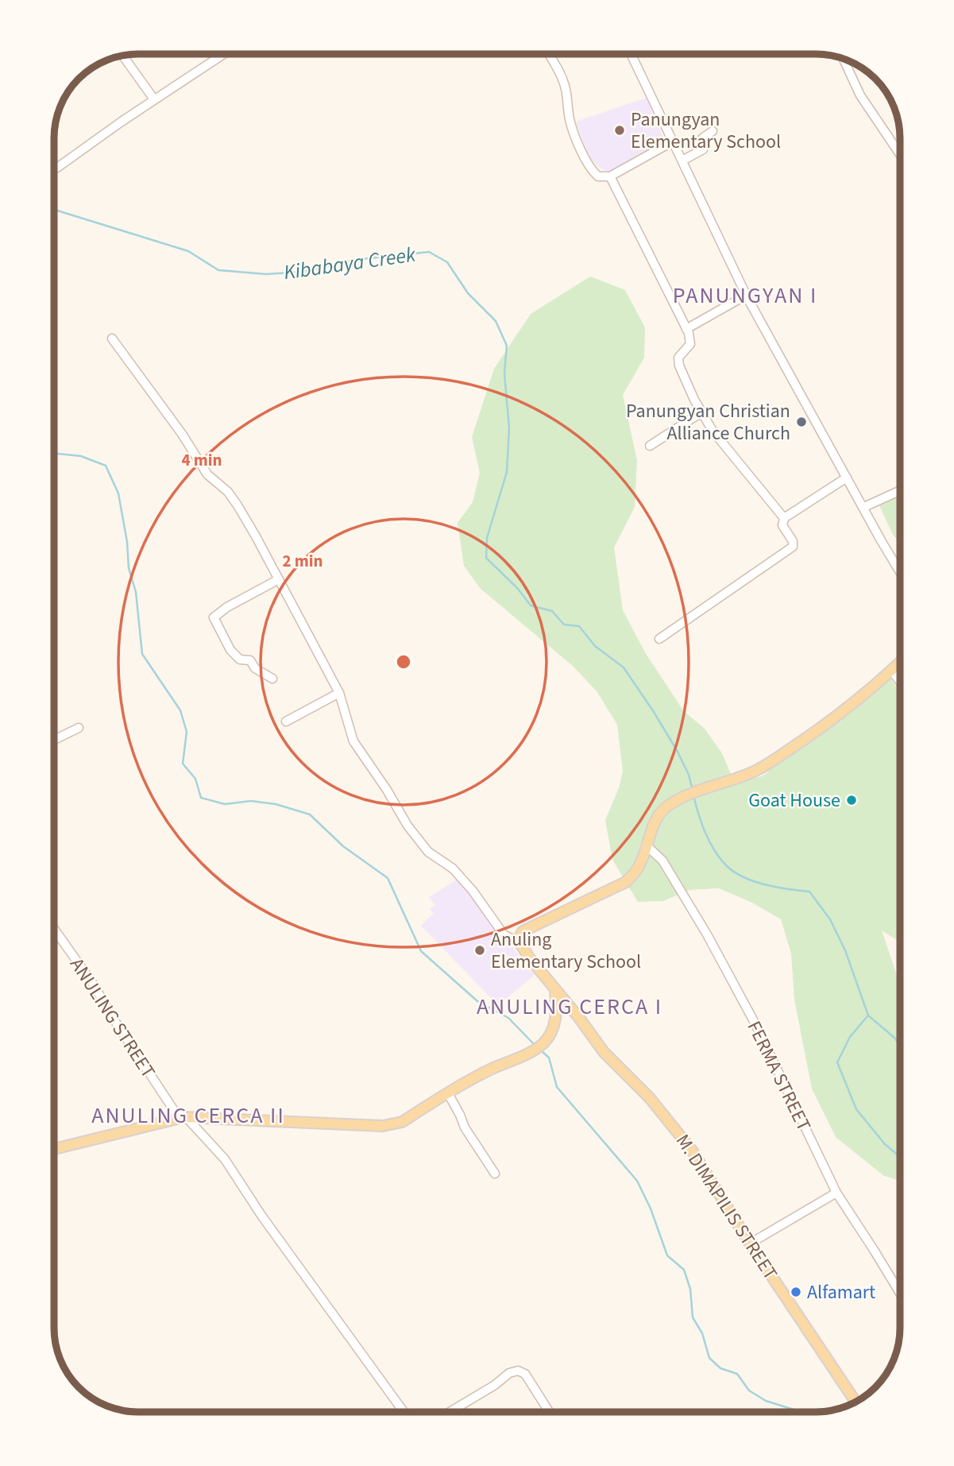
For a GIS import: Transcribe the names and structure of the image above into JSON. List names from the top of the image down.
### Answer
{
  "streets": {
    "main road": ["M. DIMAPILIS STREET"],
    "street": ["ANULING STREET", "FERMA STREET"]
  },
  "districts": ["PANUNGYAN I", "ANULING CERCA I", "ANULING CERCA II"],
  "water": ["Kibabaya Creek"],
  "places": [
    "Panungyan Elementary School",
    "Panungyan Christian Alliance Church",
    "Goat House",
    "Anuling Elementary School",
    "Alfamart"
  ],
  "rings": ["4 min", "2 min"]
}
